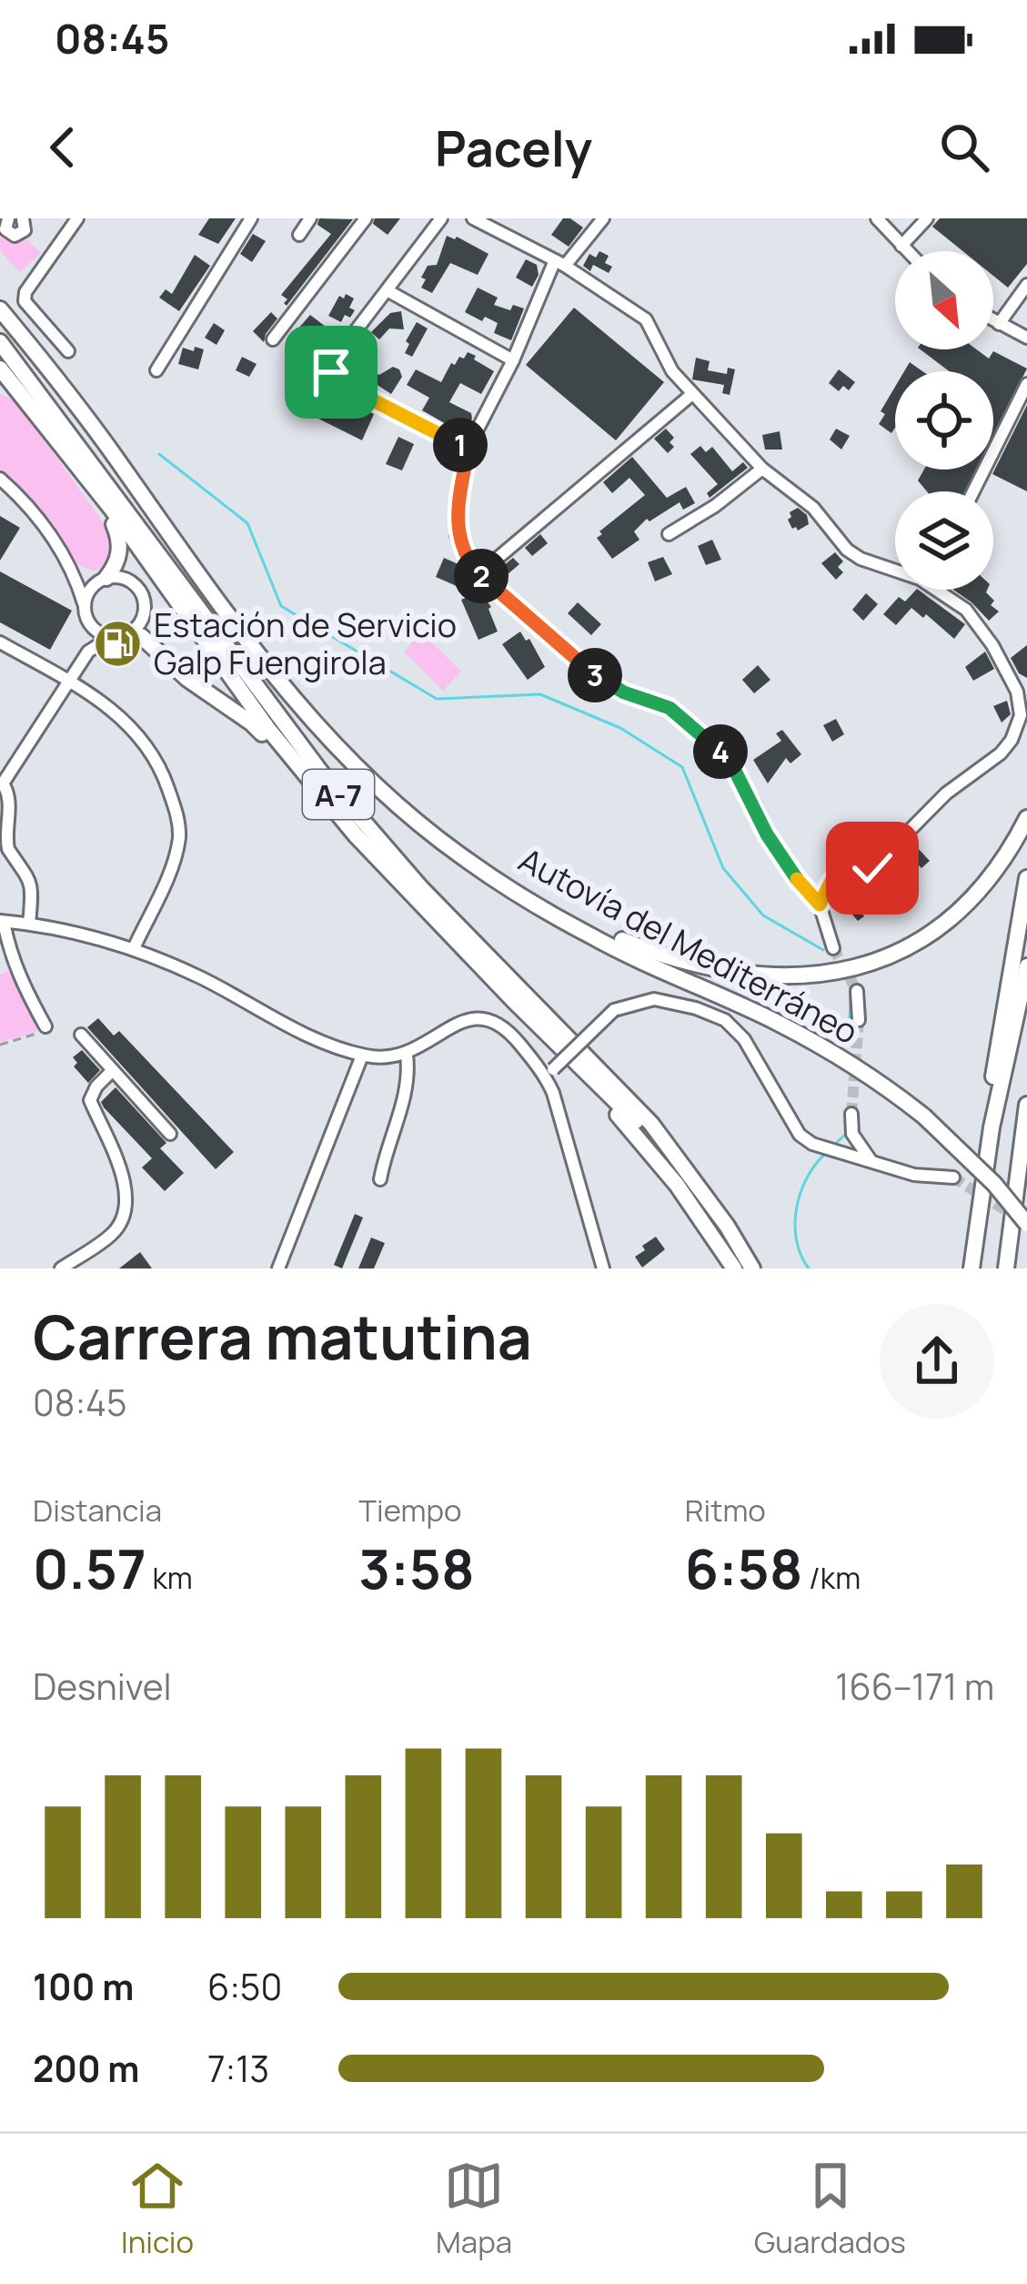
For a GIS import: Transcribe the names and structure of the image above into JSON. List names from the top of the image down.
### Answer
{
  "streets": {
    "highway": ["A-7", "Autovía del Mediterráneo"]
  },
  "places": {
    "fuel station": ["Estación de Servicio Galp Fuengirola"]
  },
  "north": "bottom right",
  "page": {
    "status": "08:45",
    "header": "Pacely",
    "pins": [
      "1",
      "2",
      "3",
      "4"
    ],
    "heading": ["Carrera matutina", "08:45"],
    "stats": [
      ["Distancia", "0.57 km"],
      ["Tiempo", "3:58"],
      ["Ritmo", "6:58 /km"]
    ],
    "chart": ["Desnivel", "166–171 m"],
    "list": [
      {
        "name": "100 m",
        "note": "6:50"
      },
      {
        "name": "200 m",
        "note": "7:13"
      }
    ],
    "tabs": ["Inicio", "Mapa", "Guardados"]
  }
}
